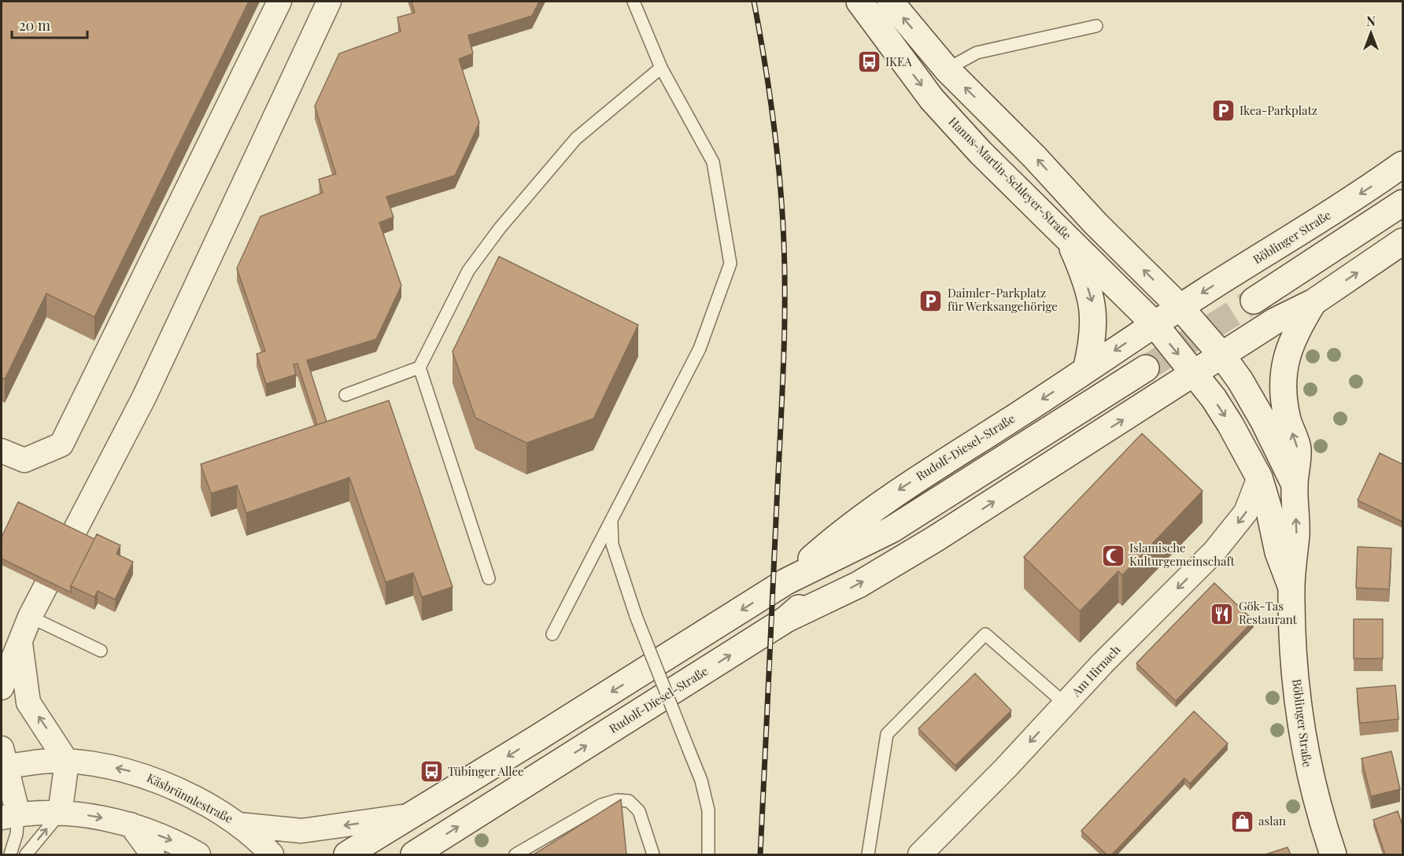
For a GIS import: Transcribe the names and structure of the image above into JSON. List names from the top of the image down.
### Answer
{
  "streets": {
    "main road": ["Hanns-Martin-Schleyer-Straße", "Böblinger Straße", "Rudolf-Diesel-Straße"],
    "street": ["Am Hirnach", "Käsbrünnlestraße"]
  },
  "crossings": [
    ["Hanns-Martin-Schleyer-Straße", "Böblinger Straße"],
    ["Hanns-Martin-Schleyer-Straße", "Rudolf-Diesel-Straße"],
    ["Böblinger Straße", "Rudolf-Diesel-Straße"],
    ["Böblinger Straße", "Am Hirnach"],
    ["Rudolf-Diesel-Straße", "Käsbrünnlestraße"]
  ],
  "one_way": ["Am Hirnach"],
  "places": {
    "bus stop": ["IKEA", "Tübinger Allee"],
    "parking": ["Ikea-Parkplatz", "Daimler-Parkplatz für Werksangehörige"],
    "mosque": ["Islamische Kulturgemeinschaft"],
    "restaurant": ["Gök-Tas Restaurant"],
    "shop": ["aslan"]
  },
  "scale_bar": "20 m",
  "north": "top"
}
